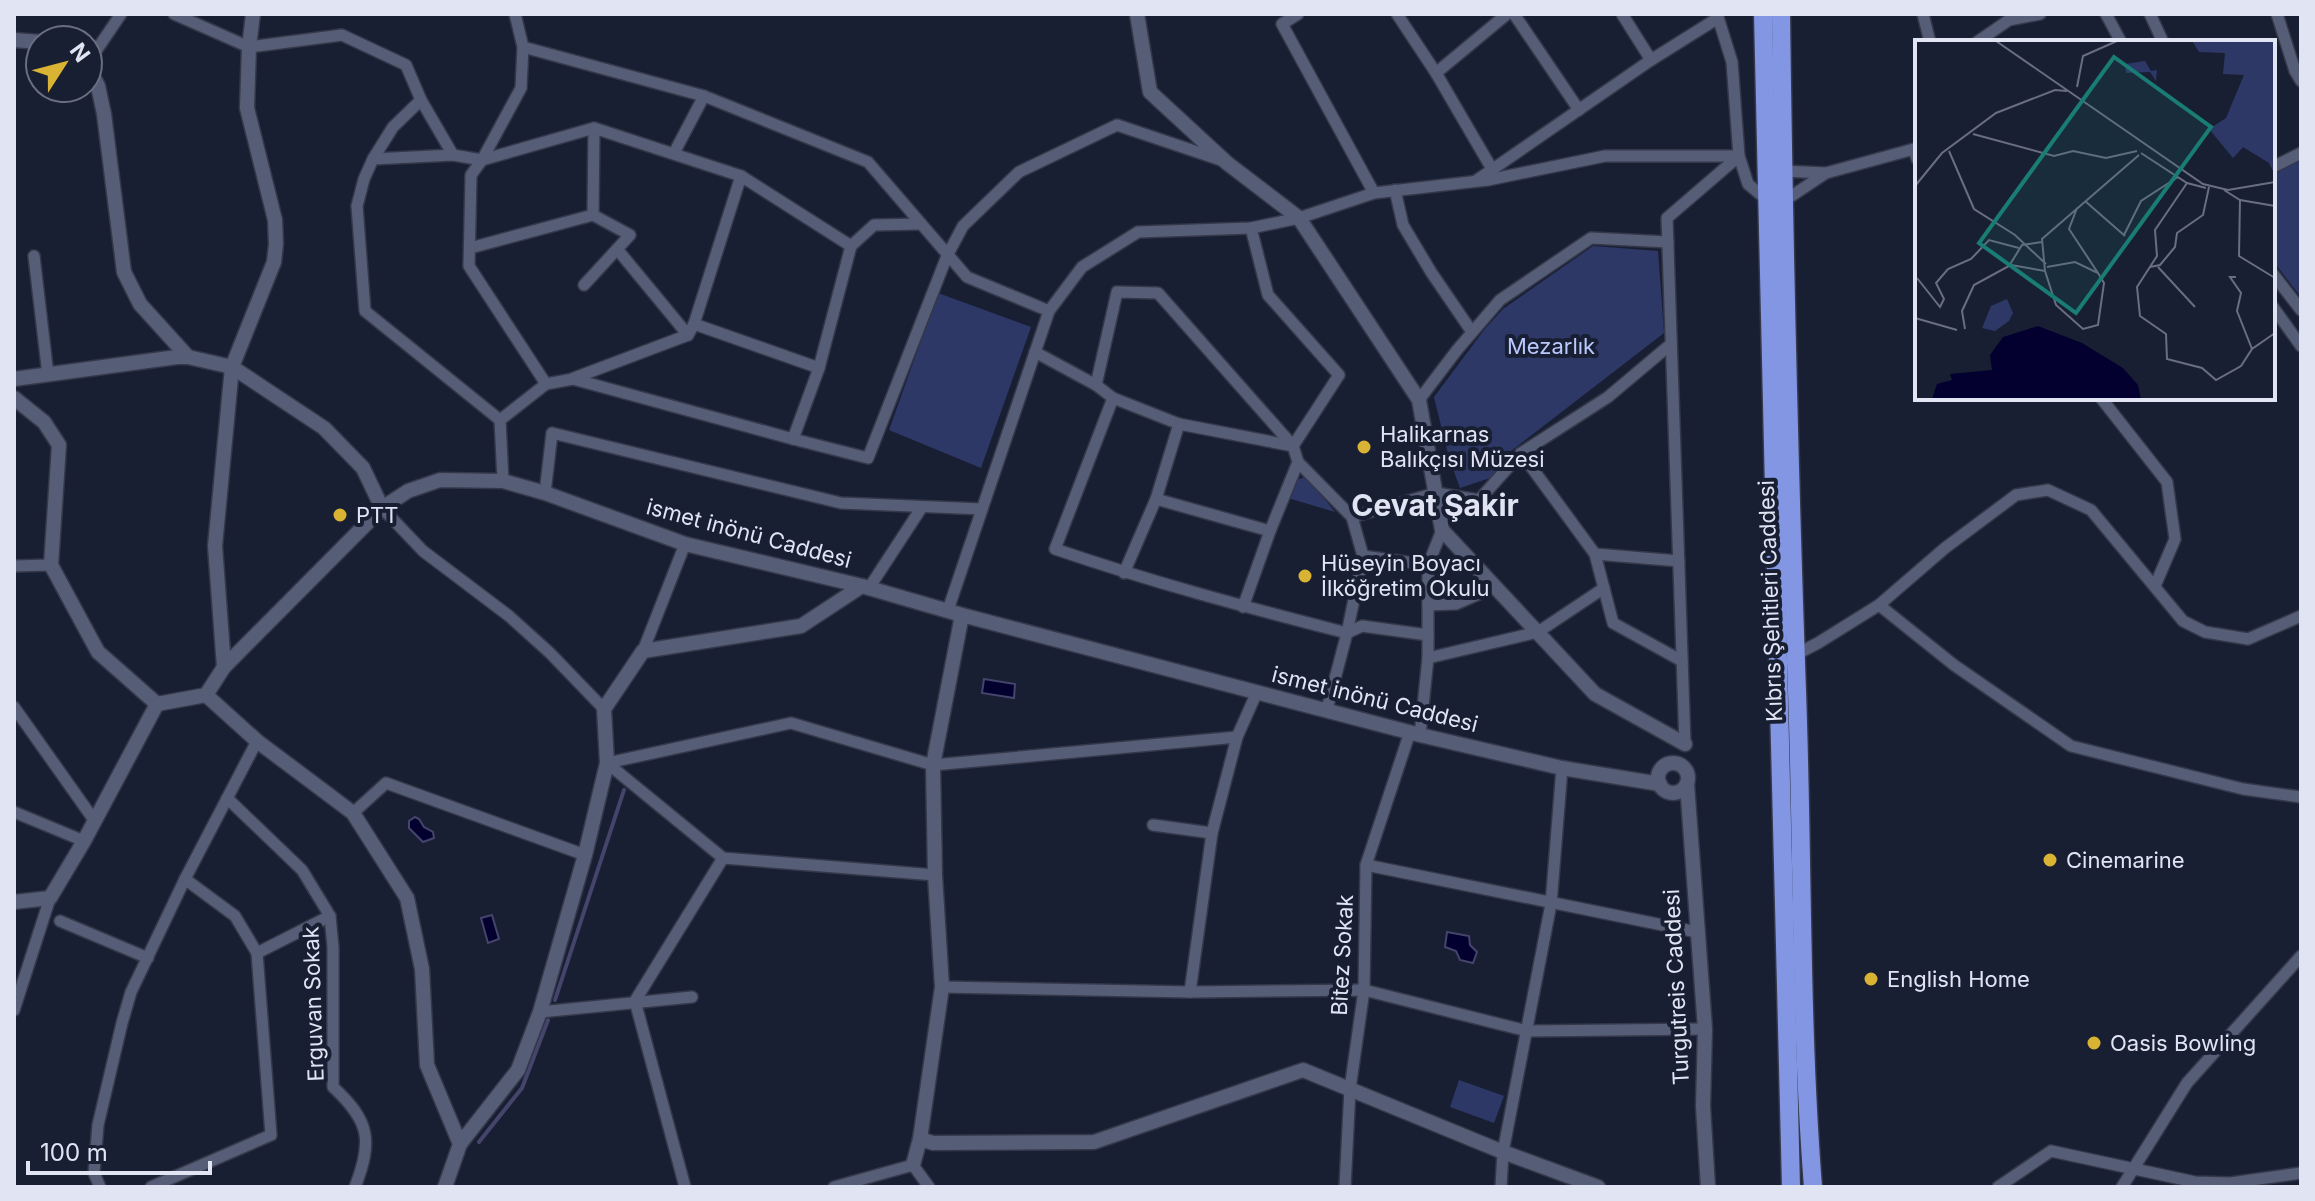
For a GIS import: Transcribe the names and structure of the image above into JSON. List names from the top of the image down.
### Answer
{
  "streets": {
    "highway": ["Kıbrıs Şehitleri Caddesi"],
    "street": [
      "ismet inönü Caddesi",
      "Bitez Sokak",
      "Turgutreis Caddesi",
      "Erguvan Sokak"
    ]
  },
  "crossings": [
    ["ismet inönü Caddesi", "Bitez Sokak"],
    ["ismet inönü Caddesi", "Turgutreis Caddesi"]
  ],
  "districts": ["Cevat Şakir"],
  "parks": ["Mezarlık"],
  "places": [
    "Halikarnas Balıkçısı Müzesi",
    "PTT",
    "Hüseyin Boyacı İlköğretim Okulu",
    "Cinemarine",
    "English Home",
    "Oasis Bowling"
  ],
  "scale_bar": "100 m",
  "north": "top right"
}
